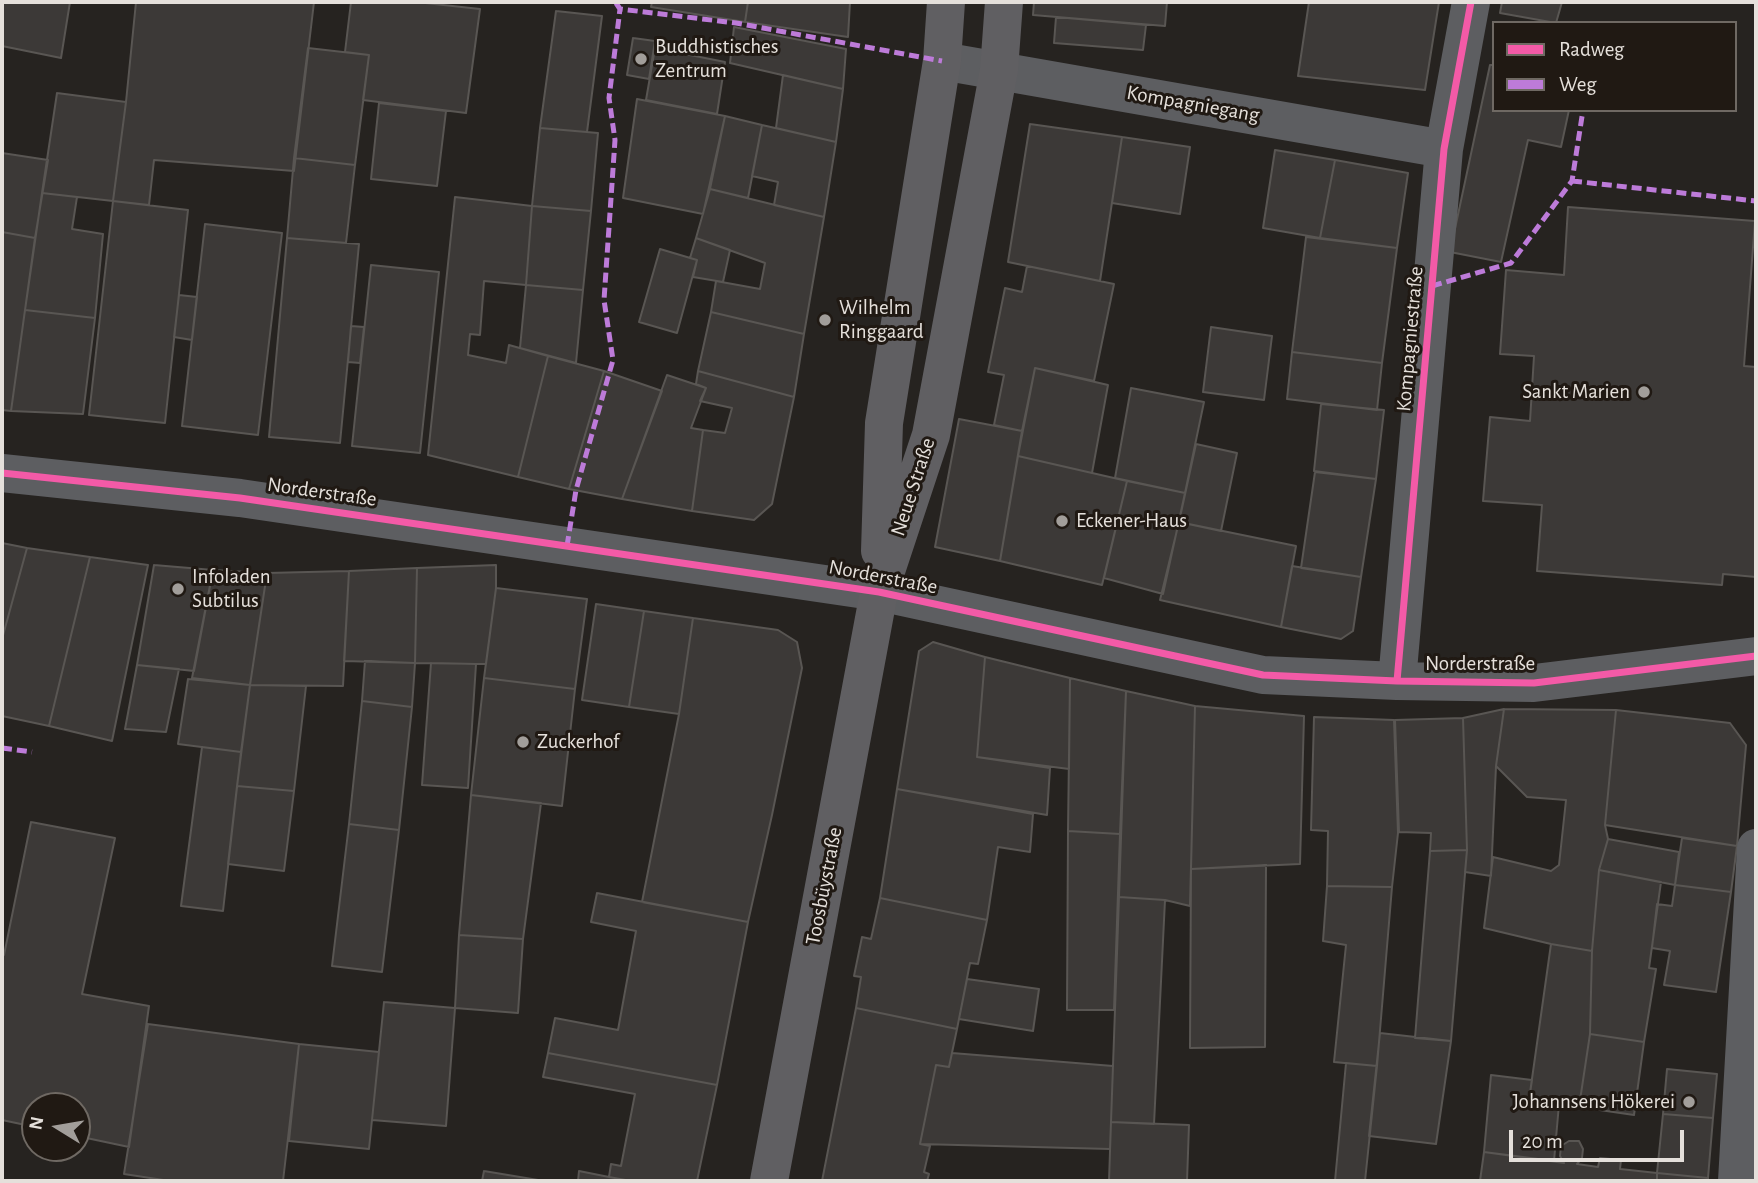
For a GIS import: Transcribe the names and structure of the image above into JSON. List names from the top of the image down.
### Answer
{
  "streets": {
    "main road": ["Neue Straße", "Toosbüystraße"],
    "street": ["Kompagniegang", "Kompagniestraße", "Norderstraße"]
  },
  "crossings": [
    ["Kompagniegang", "Kompagniestraße"],
    ["Kompagniegang", "Neue Straße"],
    ["Kompagniestraße", "Norderstraße"],
    ["Neue Straße", "Norderstraße"],
    ["Neue Straße", "Toosbüystraße"],
    ["Norderstraße", "Toosbüystraße"]
  ],
  "places": [
    "Buddhistisches Zentrum",
    "Wilhelm Ringgaard",
    "Sankt Marien",
    "Eckener-Haus",
    "Infoladen Subtilus",
    "Zuckerhof",
    "Johannsens Hökerei"
  ],
  "legend": ["Radweg", "Weg"],
  "scale_bar": "20 m",
  "north": "left"
}
